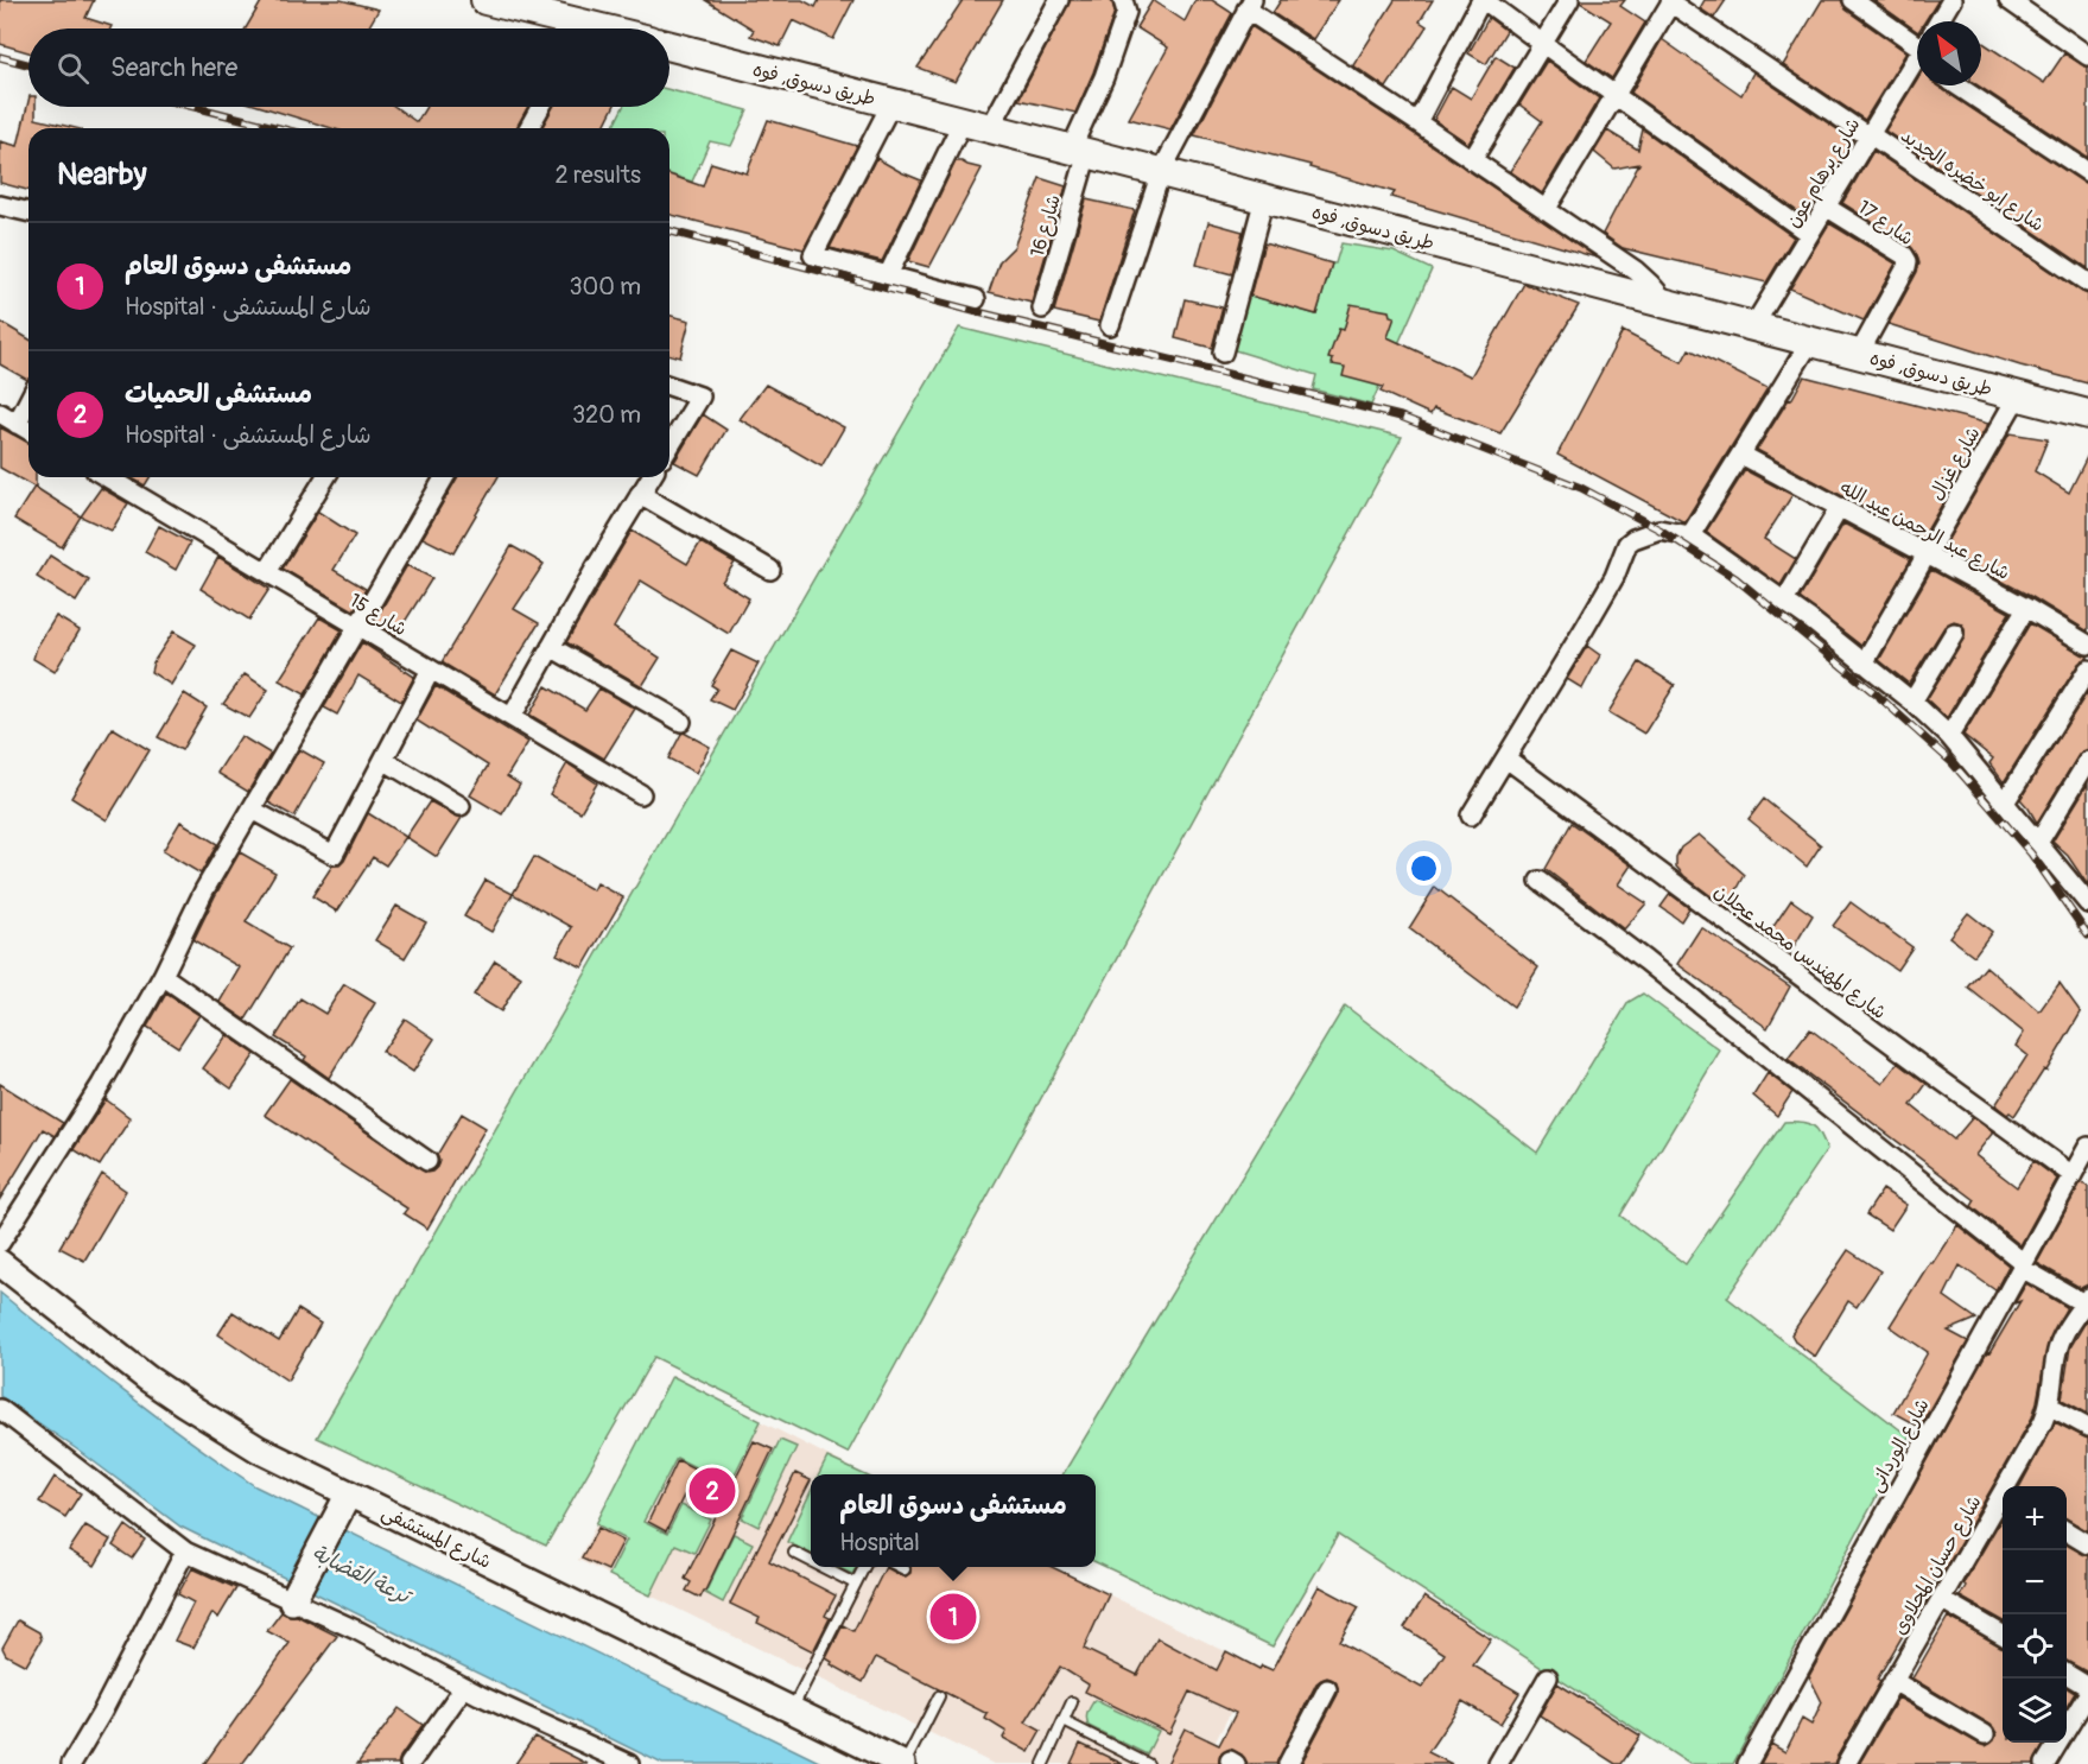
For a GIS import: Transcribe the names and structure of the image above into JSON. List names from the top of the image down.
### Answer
{
  "streets": {
    "main road": ["طريق دسوق, فوه", "شارع المستشفى"],
    "street": [
      "شارع برهام عون",
      "شارع ابو خضره الجديد",
      "شارع 17",
      "شارع 16",
      "شارع غزال",
      "شارع عبد الرحمن عبد الله",
      "شارع 15",
      "شارع المهندس محمد عجلان",
      "شارع الوردانى",
      "شارع حسان المحلاوى"
    ]
  },
  "crossings": [
    ["طريق دسوق, فوه", "شارع برهام عون"],
    ["طريق دسوق, فوه", "شارع 17"],
    ["طريق دسوق, فوه", "شارع 16"],
    ["طريق دسوق, فوه", "شارع غزال"],
    ["شارع برهام عون", "شارع ابو خضره الجديد"],
    ["شارع برهام عون", "شارع 17"],
    ["شارع غزال", "شارع عبد الرحمن عبد الله"],
    ["شارع المهندس محمد عجلان", "شارع الوردانى"]
  ],
  "water": ["ترعة القضابة"],
  "north": "top left",
  "page": {
    "search": "Search here",
    "heading": ["Nearby", "2 results"],
    "list": [
      {
        "mark": "1",
        "name": "مستشفى دسوق العام",
        "note": "Hospital · شارع المستشفى",
        "value": "300 m"
      },
      {
        "mark": "2",
        "name": "مستشفى الحميات",
        "note": "Hospital · شارع المستشفى",
        "value": "320 m"
      }
    ],
    "pins": ["2", "1"],
    "popup": ["مستشفى دسوق العام", "Hospital"],
    "map_buttons": ["+", "−"]
  }
}
